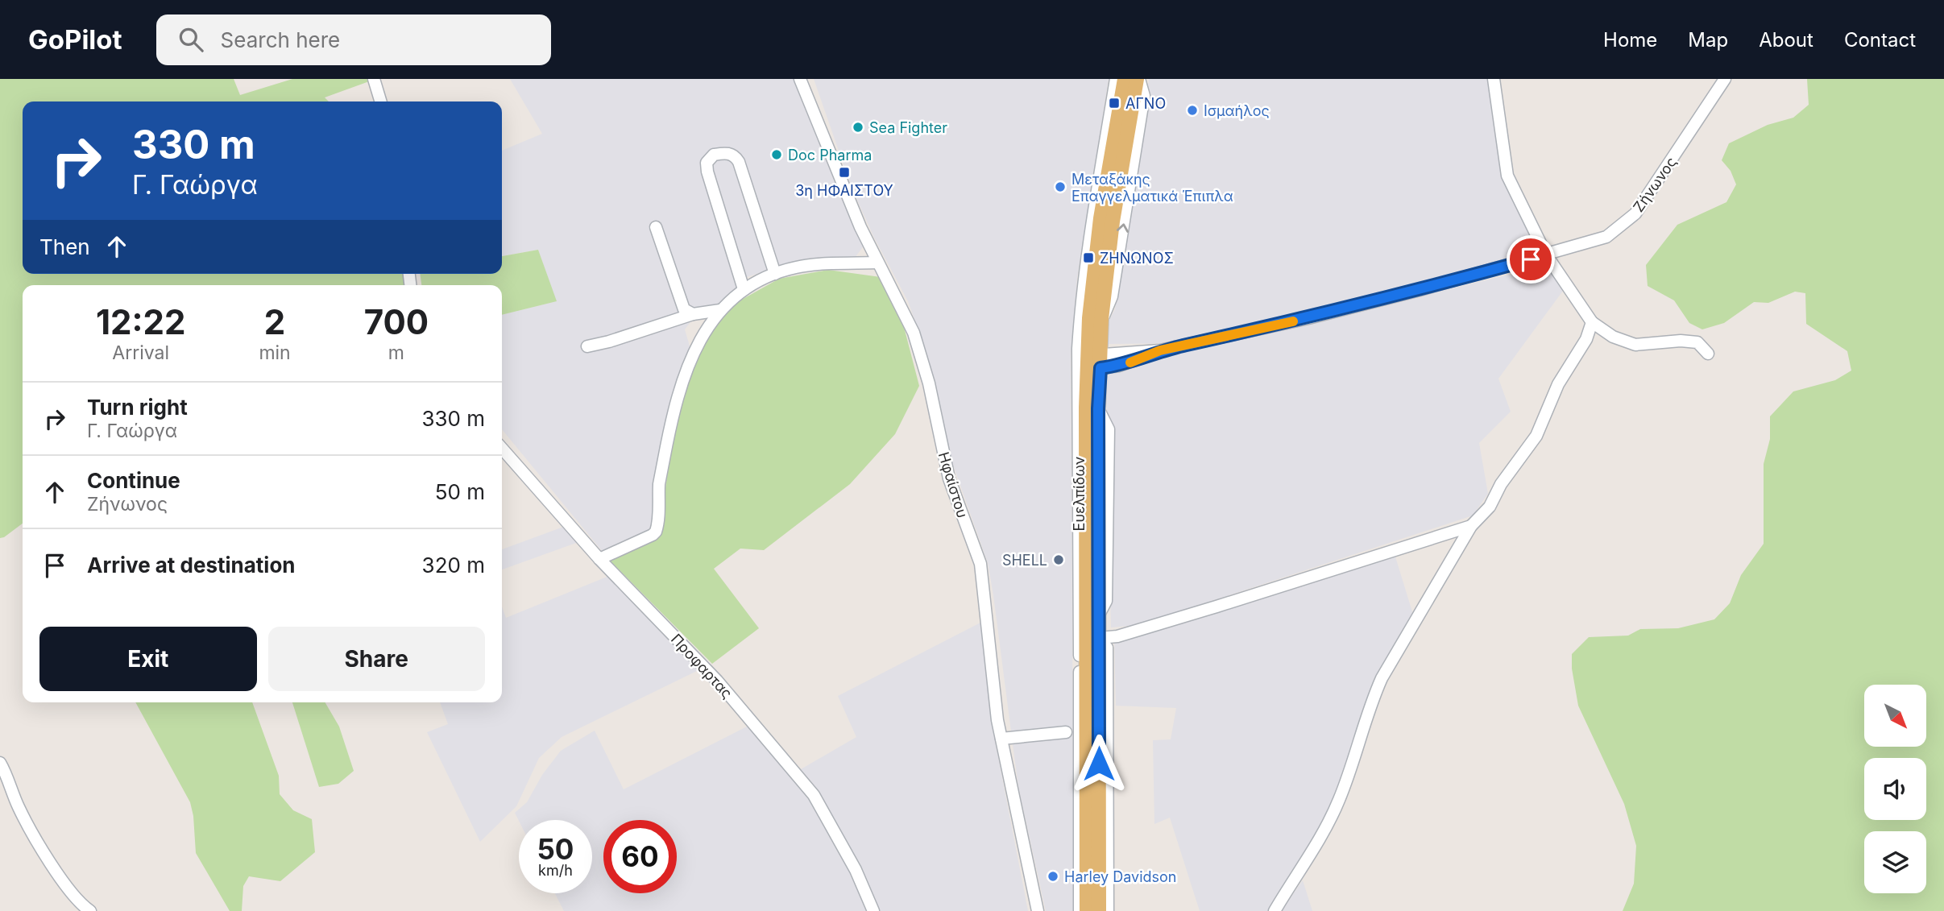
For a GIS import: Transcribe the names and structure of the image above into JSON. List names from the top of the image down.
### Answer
{
  "streets": {
    "street": [
      "Ζήνωνος",
      "Ηφαίστου",
      "Ευελπίδων",
      "Προφαρτας"
    ]
  },
  "places": {
    "transit": ["ΑΓΝΟ", "3η ΗΦΑΙΣΤΟΥ", "ΖΗΝΩΝΟΣ"],
    "other": [
      "Ισμαήλος",
      "Sea Fighter",
      "Doc Pharma",
      "Μεταξάκης Επαγγελματικά Έπιπλα",
      "SHELL",
      "Harley Davidson"
    ]
  },
  "north": "bottom right",
  "page": {
    "header": "GoPilot",
    "search": "Search here",
    "nav": [
      "Home",
      "Map",
      "About",
      "Contact"
    ],
    "turn": ["330 m", "Γ. Γαώργα"],
    "then": "Then",
    "eta": [
      "12:22",
      "Arrival",
      "2",
      "min",
      "700",
      "m"
    ],
    "list": [
      {
        "name": "Turn right",
        "note": "Γ. Γαώργα",
        "value": "330 m"
      },
      {
        "name": "Continue",
        "note": "Ζήνωνος",
        "value": "50 m"
      },
      {
        "name": "Arrive at destination",
        "value": "320 m"
      }
    ],
    "buttons": ["Exit", "Share"],
    "speed": "50 km/h",
    "limit": "60"
  }
}
